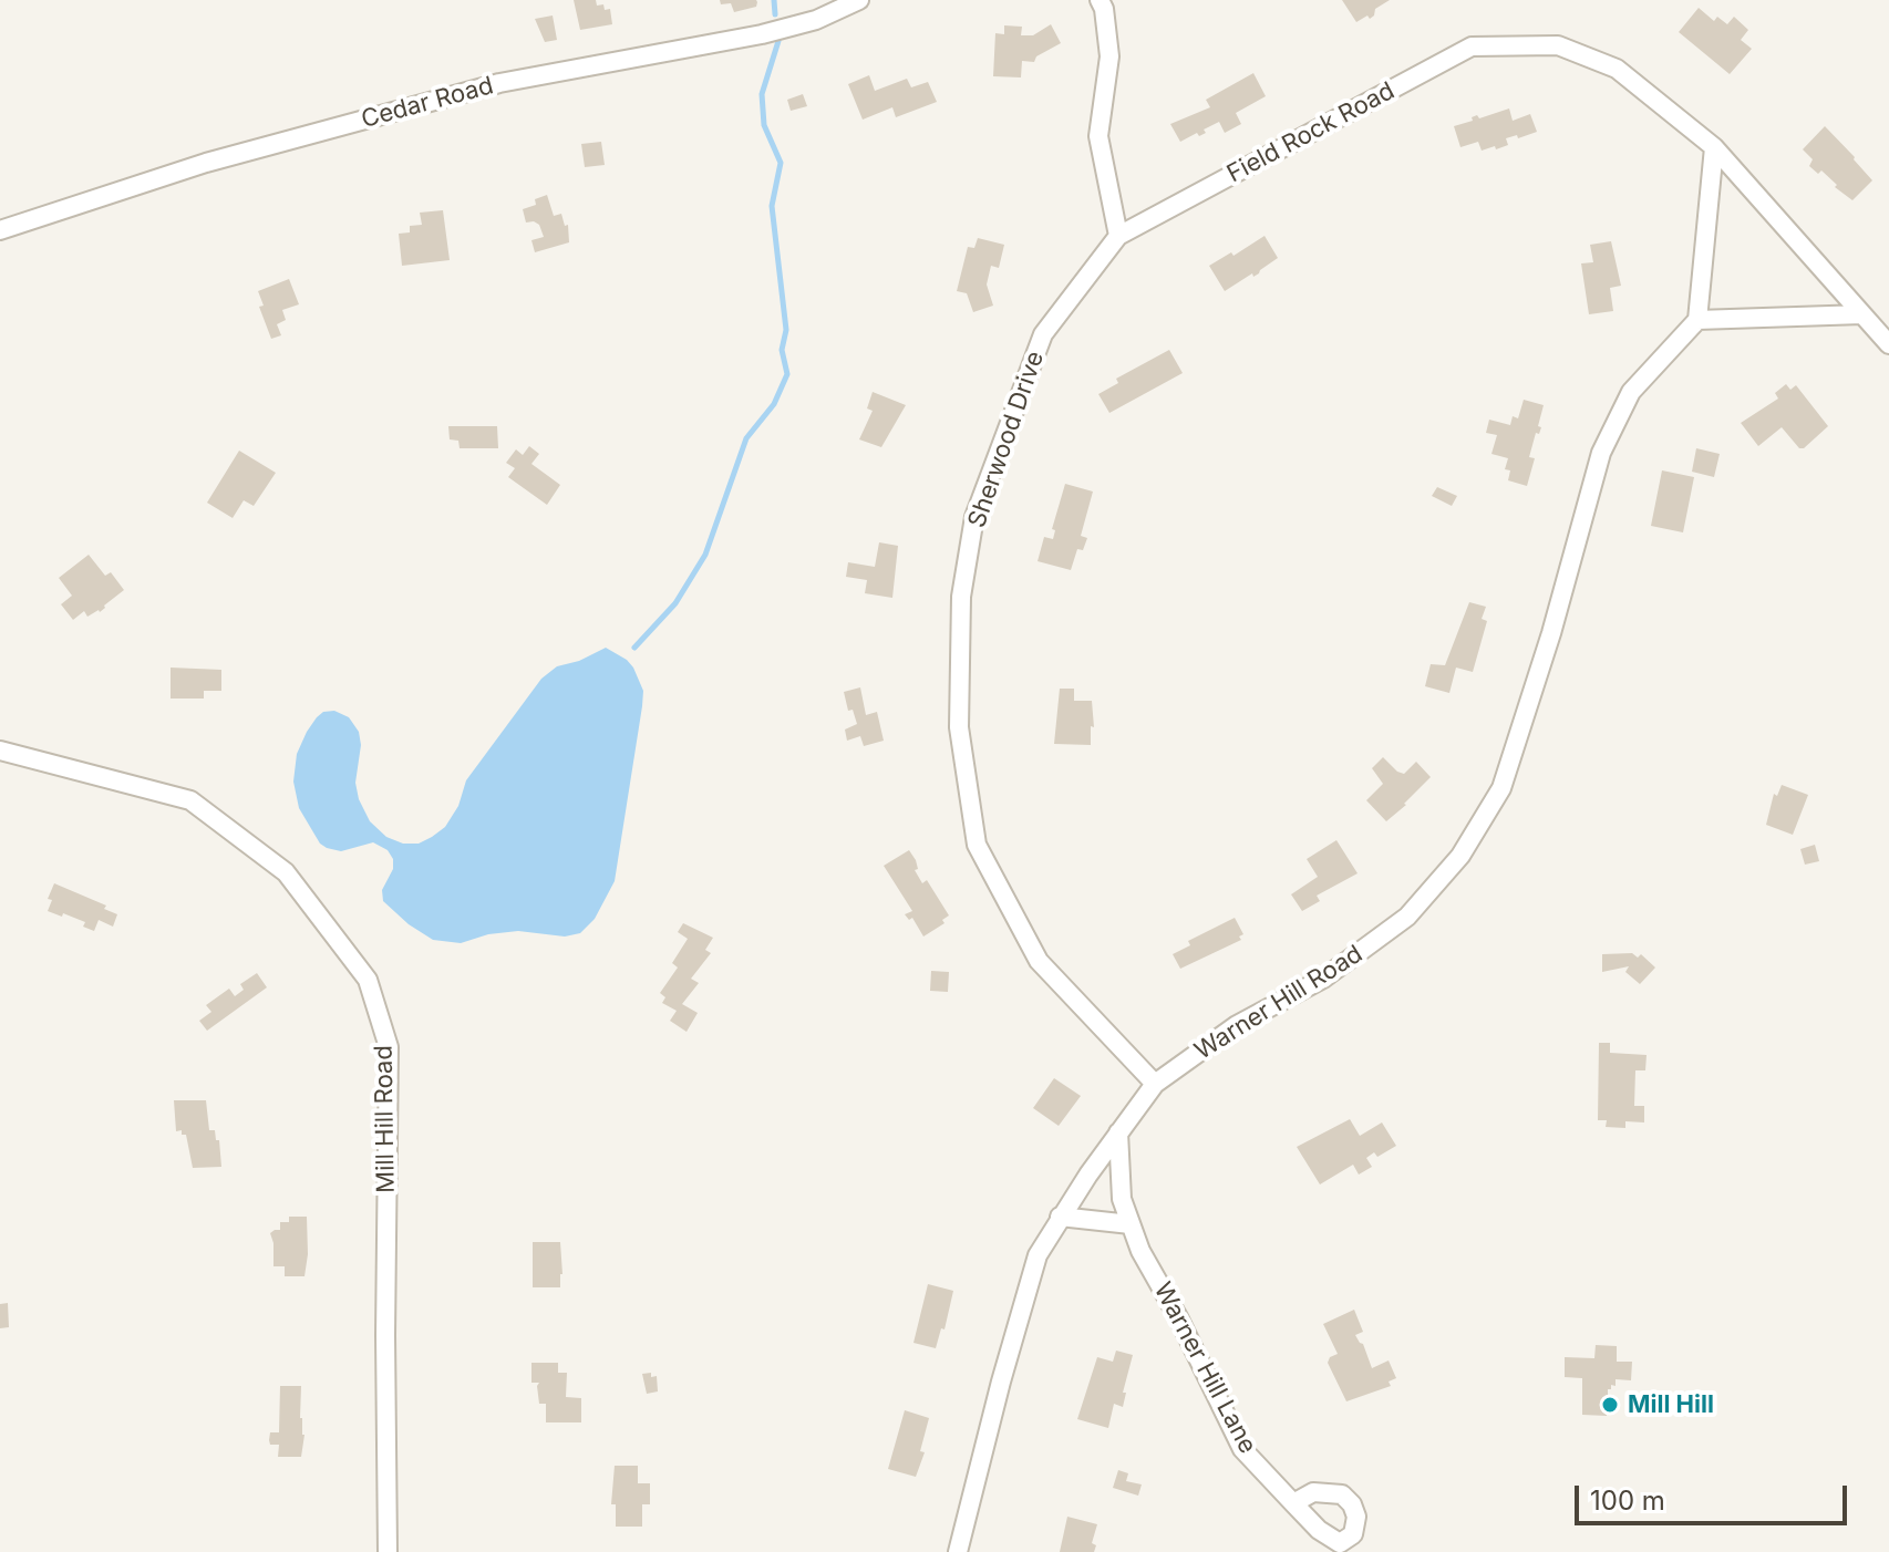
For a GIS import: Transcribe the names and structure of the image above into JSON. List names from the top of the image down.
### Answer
{
  "streets": {
    "street": [
      "Cedar Road",
      "Field Rock Road",
      "Sherwood Drive",
      "Warner Hill Road",
      "Mill Hill Road",
      "Warner Hill Lane"
    ]
  },
  "crossings": [
    ["Field Rock Road", "Sherwood Drive"],
    ["Sherwood Drive", "Warner Hill Road"],
    ["Warner Hill Road", "Warner Hill Lane"]
  ],
  "places": ["Mill Hill"],
  "scale_bar": "100 m"
}
